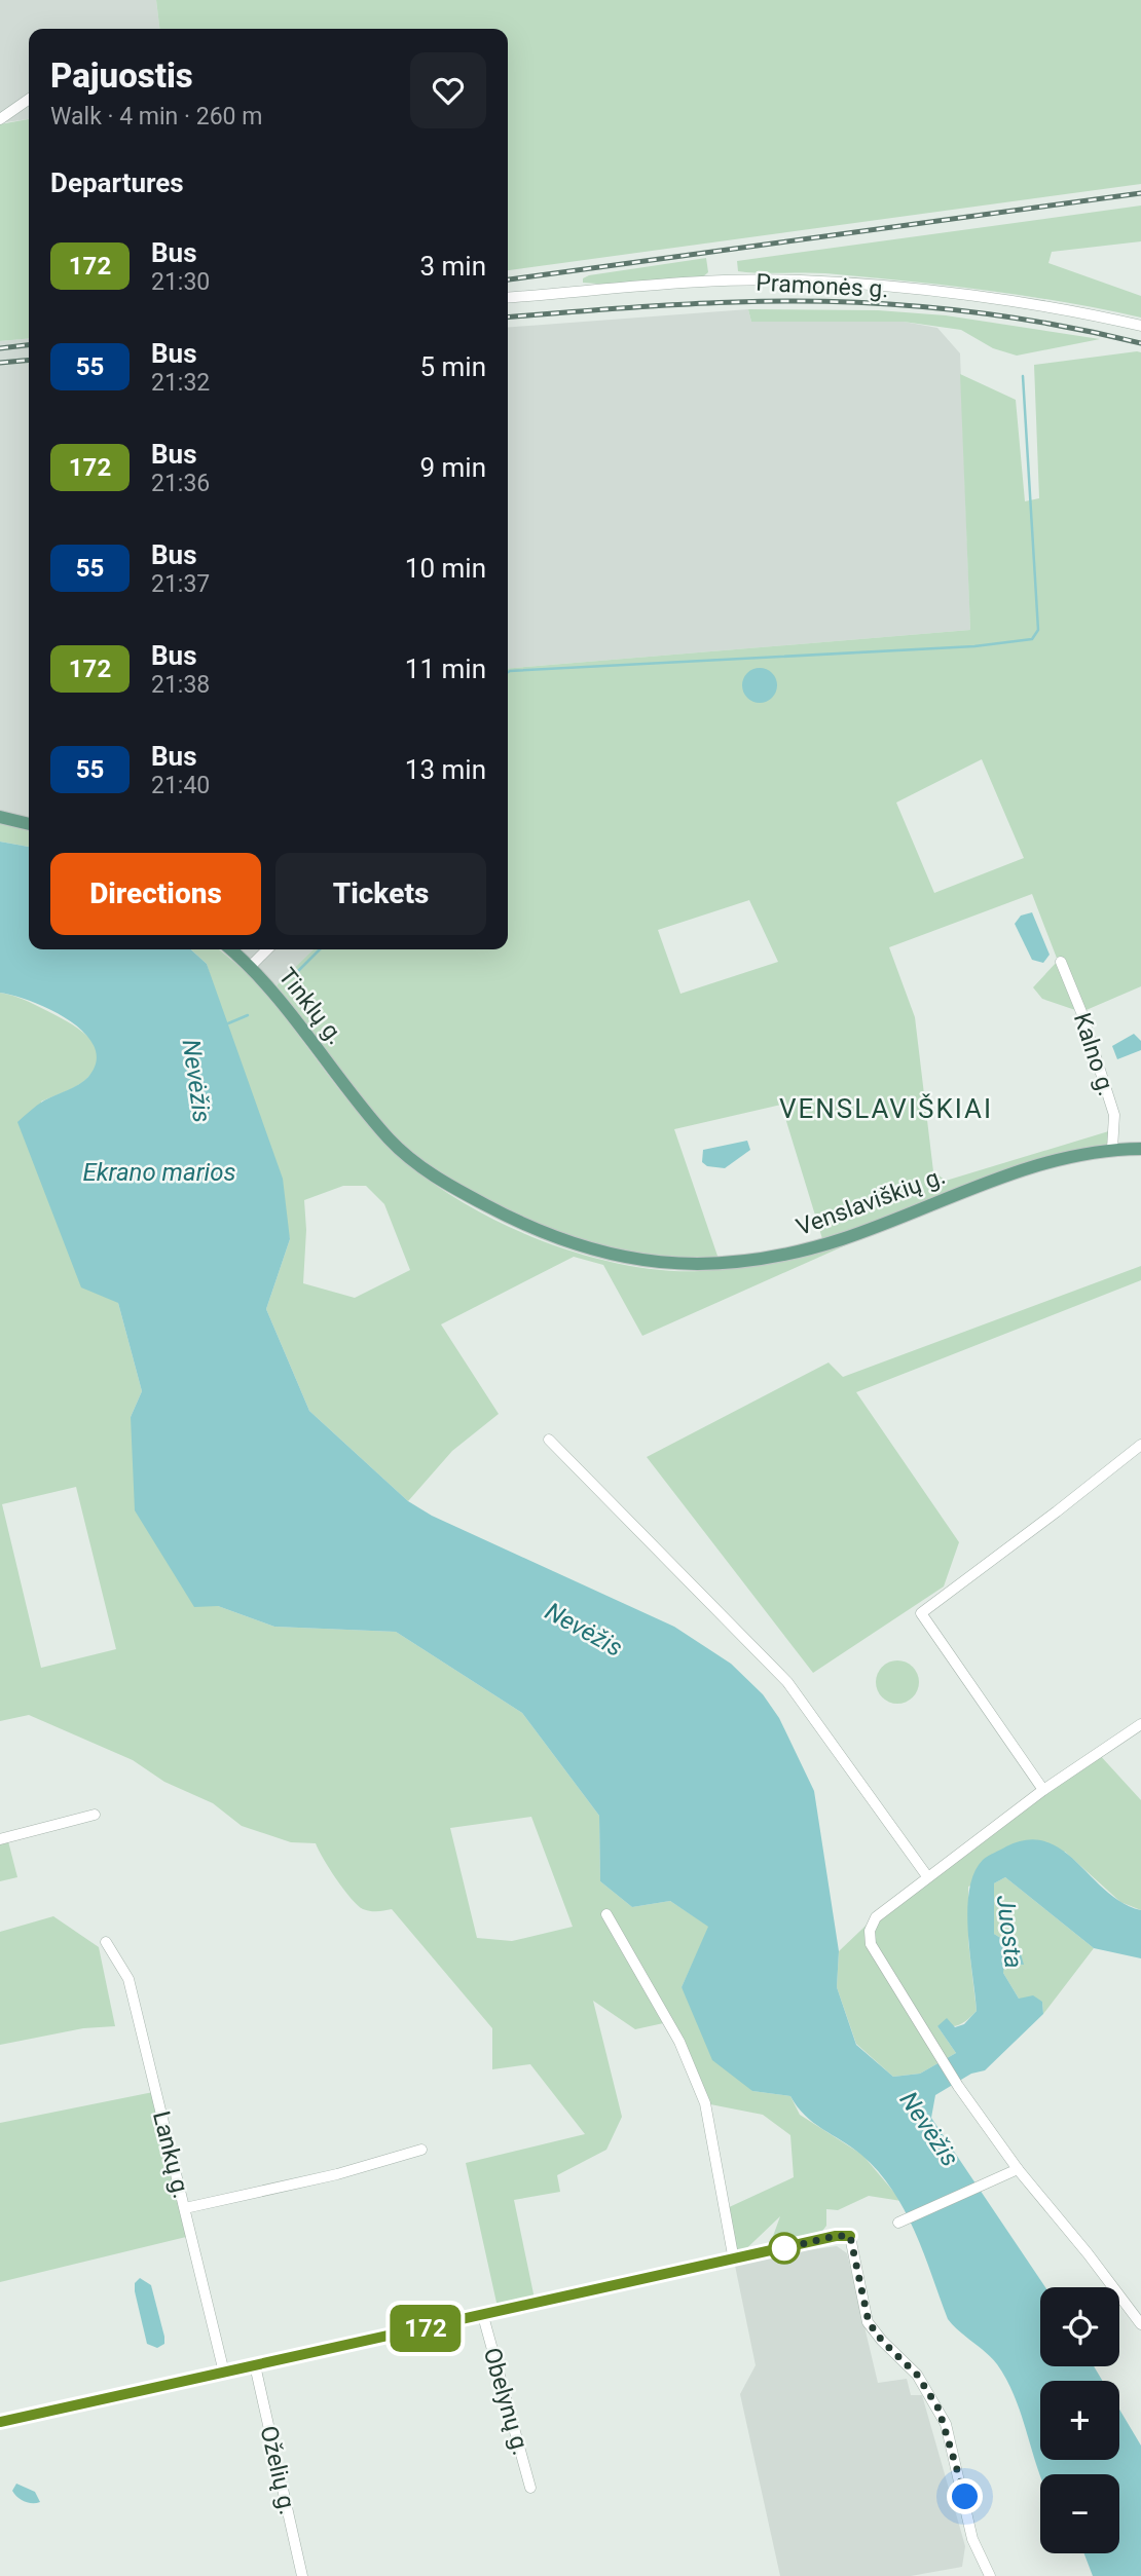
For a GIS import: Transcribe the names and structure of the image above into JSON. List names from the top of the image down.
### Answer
{
  "streets": {
    "main road": ["Tinklų g.", "Venslaviškių g."],
    "street": [
      "Pramonės g.",
      "Kalno g.",
      "Lankų g.",
      "Obelynų g.",
      "Oželių g."
    ]
  },
  "crossings": [
    ["Tinklų g.", "Venslaviškių g."],
    ["Kalno g.", "Venslaviškių g."]
  ],
  "districts": ["VENSLAVIŠKIAI"],
  "water": ["Nevėžis", "Ekrano marios", "Juosta"],
  "lines": ["bus line 172"],
  "page": {
    "on_map": "172",
    "heading": [
      ["Pajuostis", "Walk · 4 min · 260 m"],
      "Departures"
    ],
    "list": [
      {
        "mark": "172",
        "name": "Bus",
        "note": "21:30",
        "value": "3 min"
      },
      {
        "mark": "55",
        "name": "Bus",
        "note": "21:32",
        "value": "5 min"
      },
      {
        "mark": "172",
        "name": "Bus",
        "note": "21:36",
        "value": "9 min"
      },
      {
        "mark": "55",
        "name": "Bus",
        "note": "21:37",
        "value": "10 min"
      },
      {
        "mark": "172",
        "name": "Bus",
        "note": "21:38",
        "value": "11 min"
      },
      {
        "mark": "55",
        "name": "Bus",
        "note": "21:40",
        "value": "13 min"
      }
    ],
    "buttons": ["Directions", "Tickets"],
    "map_buttons": ["+", "−"]
  }
}
